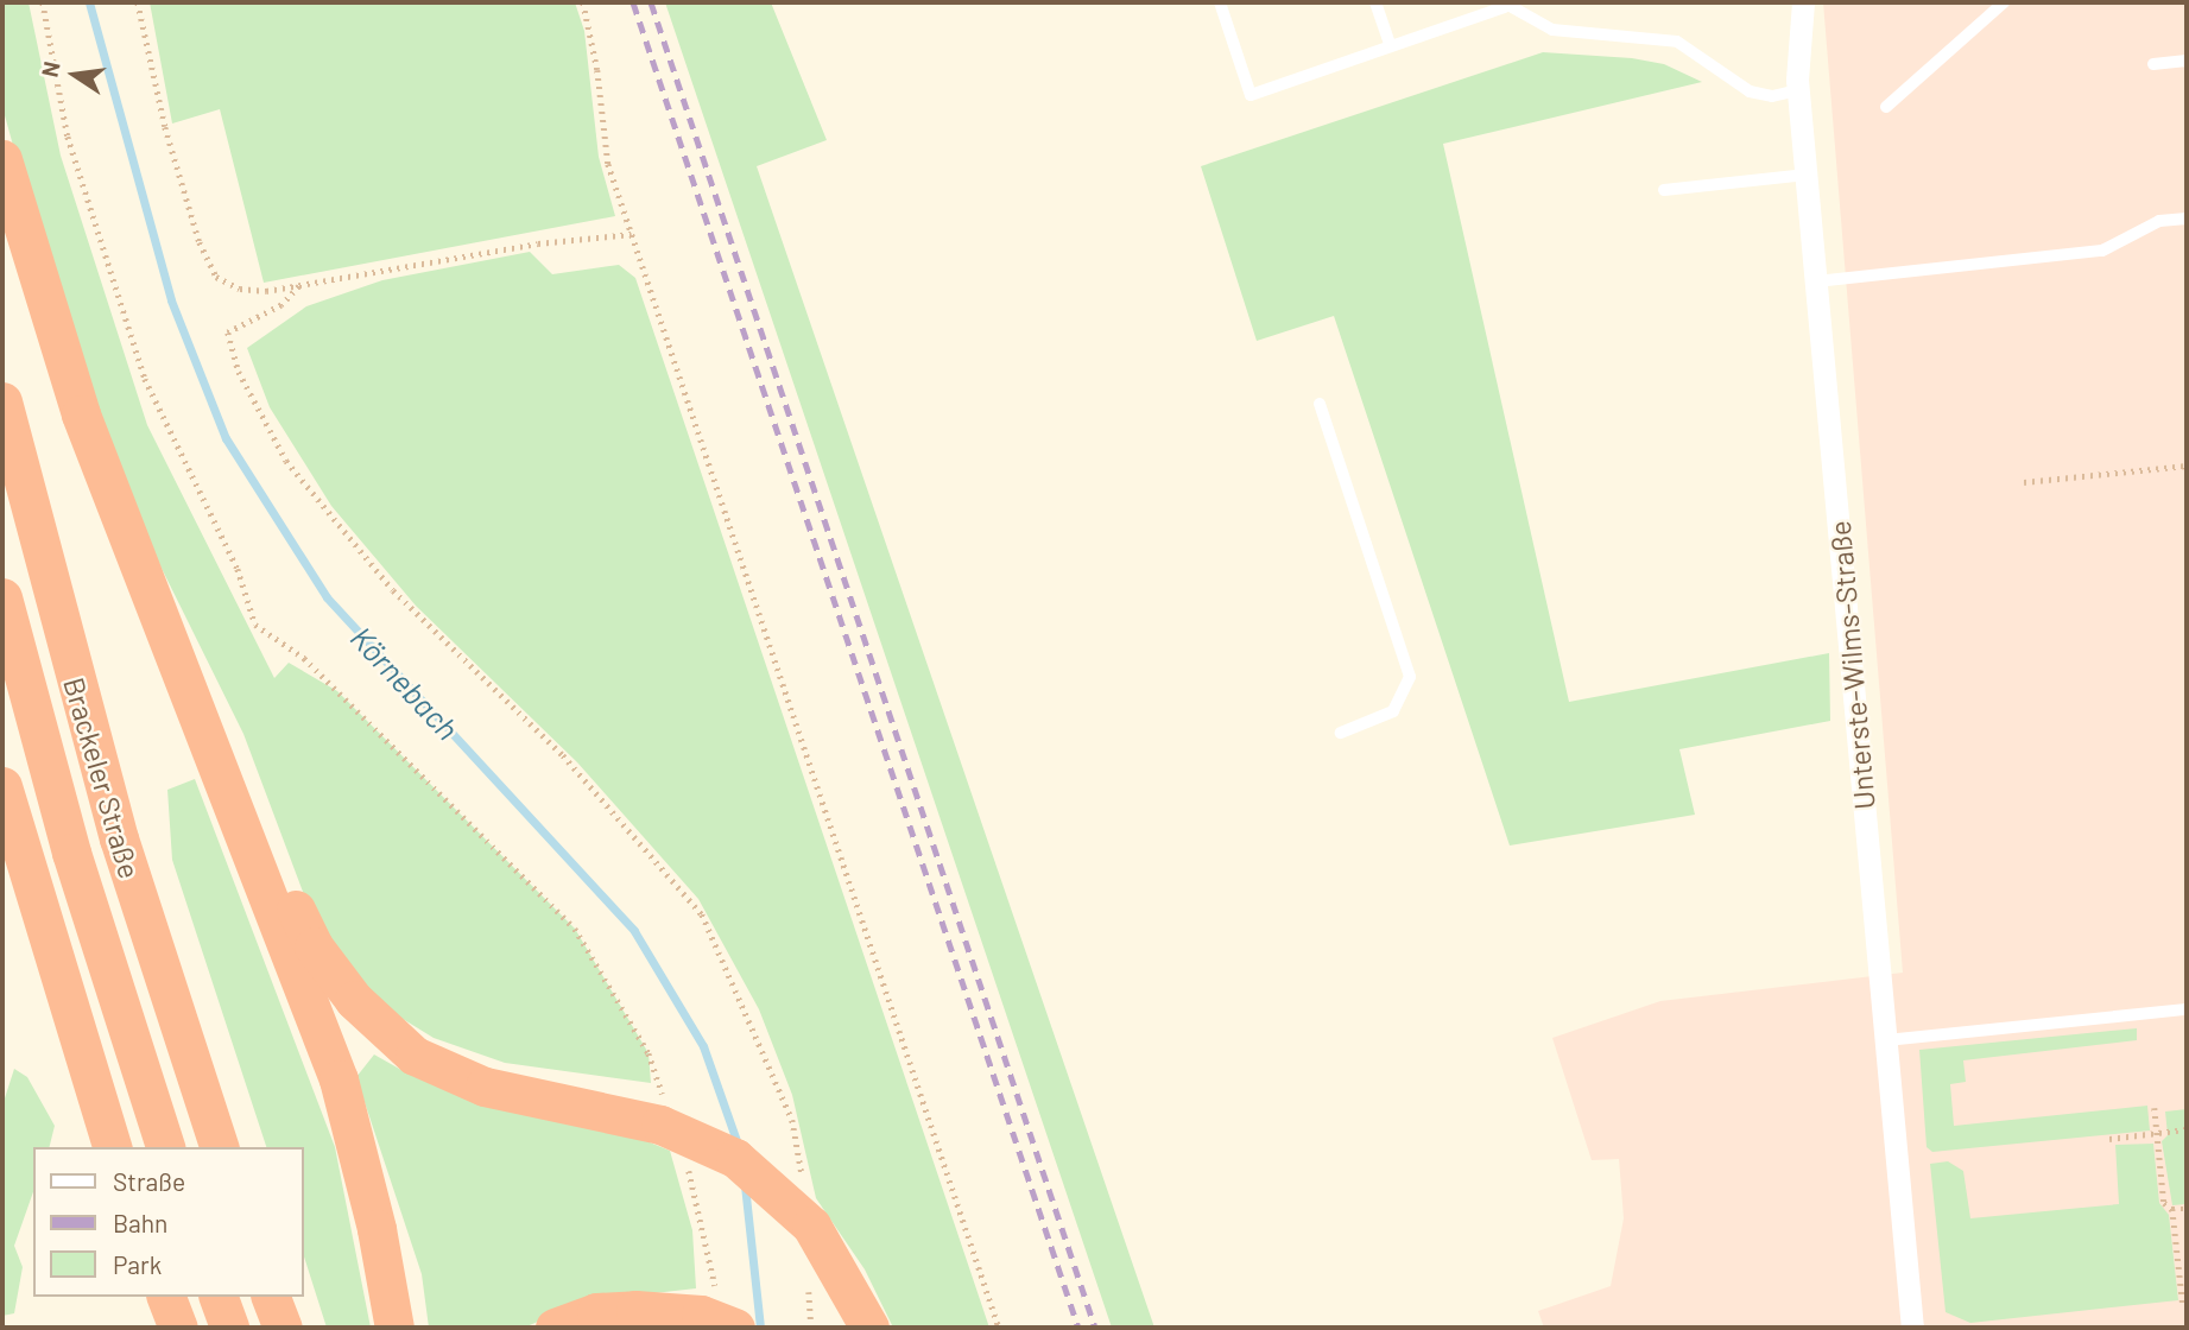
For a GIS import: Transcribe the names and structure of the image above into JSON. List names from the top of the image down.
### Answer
{
  "streets": {
    "highway": ["Brackeler Straße"],
    "street": ["Unterste-Wilms-Straße"]
  },
  "water": ["Körnebach"],
  "legend": ["Straße", "Bahn", "Park"],
  "north": "left"
}
